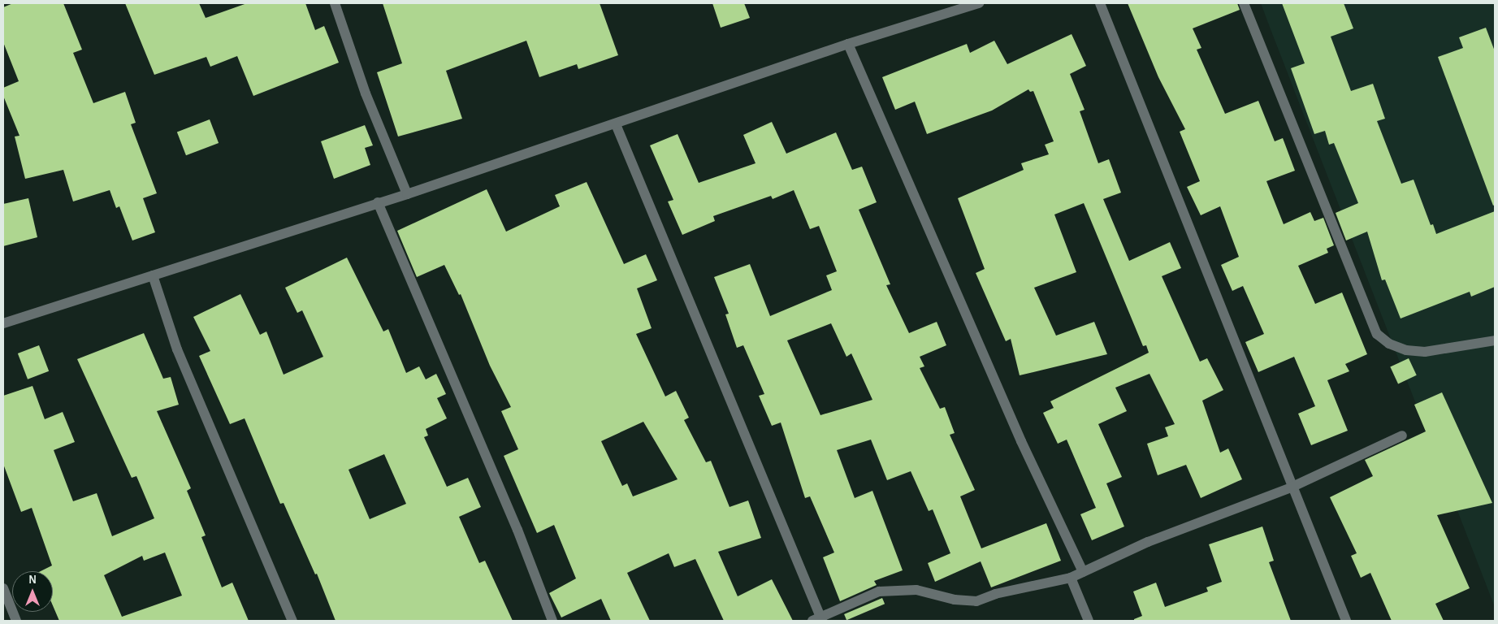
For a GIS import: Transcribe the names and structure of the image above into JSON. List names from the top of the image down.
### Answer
{
  "north": "top"
}
